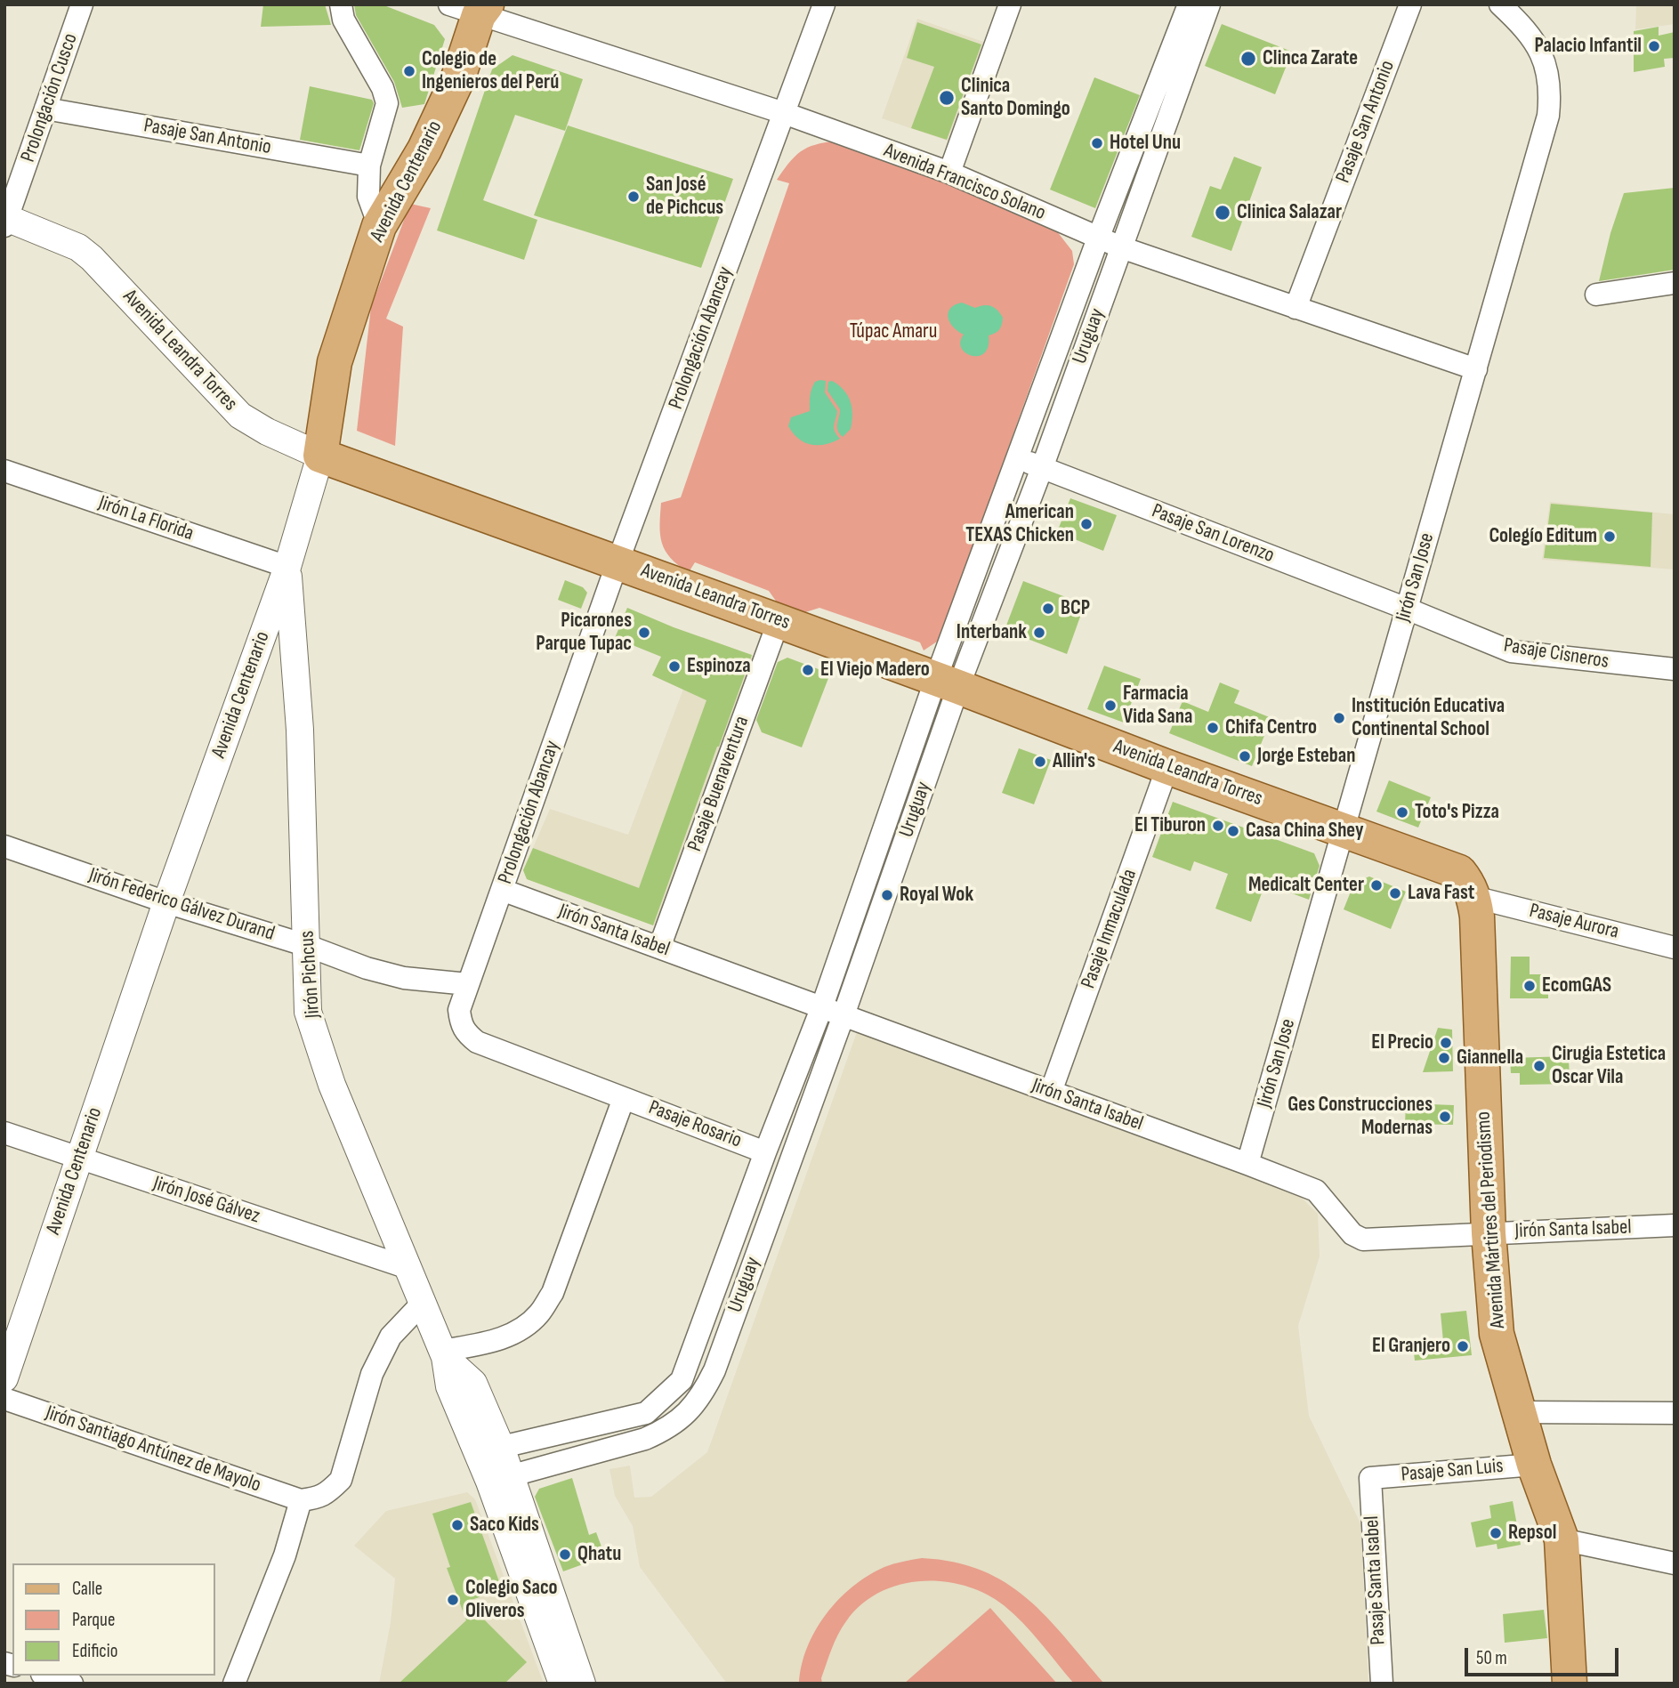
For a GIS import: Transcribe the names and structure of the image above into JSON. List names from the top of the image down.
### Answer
{
  "streets": {
    "main road": ["Avenida Centenario", "Avenida Leandra Torres", "Avenida Mártires del Periodismo"],
    "street": [
      "Prolongación Cusco",
      "Pasaje San Antonio",
      "Avenida Francisco Solano",
      "Uruguay",
      "Prolongación Abancay",
      "Jirón La Florida",
      "Pasaje San Lorenzo",
      "Jirón San Jose",
      "Pasaje Cisneros",
      "Pasaje Buenaventura",
      "Jirón Federico Gálvez Durand",
      "Pasaje Aurora",
      "Pasaje Inmaculada",
      "Jirón Santa Isabel",
      "Jirón Pichcus",
      "Pasaje Rosario",
      "Jirón José Gálvez",
      "Jirón Santiago Antúnez de Mayolo",
      "Pasaje San Luis",
      "Pasaje Santa Isabel"
    ]
  },
  "crossings": [
    ["Prolongación Cusco", "Pasaje San Antonio"],
    ["Prolongación Cusco", "Avenida Leandra Torres"],
    ["Pasaje San Antonio", "Avenida Francisco Solano"],
    ["Avenida Centenario", "Avenida Francisco Solano"],
    ["Avenida Centenario", "Avenida Leandra Torres"],
    ["Avenida Centenario", "Jirón La Florida"],
    ["Avenida Centenario", "Jirón Federico Gálvez Durand"],
    ["Avenida Centenario", "Jirón Pichcus"],
    ["Avenida Centenario", "Jirón José Gálvez"],
    ["Avenida Francisco Solano", "Uruguay"],
    ["Avenida Francisco Solano", "Prolongación Abancay"],
    ["Avenida Francisco Solano", "Jirón San Jose"],
    ["Uruguay", "Avenida Leandra Torres"],
    ["Uruguay", "Pasaje San Lorenzo"],
    ["Uruguay", "Jirón Santa Isabel"],
    ["Uruguay", "Jirón Pichcus"],
    ["Uruguay", "Pasaje Rosario"],
    ["Prolongación Abancay", "Avenida Leandra Torres"],
    ["Prolongación Abancay", "Jirón Federico Gálvez Durand"],
    ["Prolongación Abancay", "Jirón Santa Isabel"],
    ["Prolongación Abancay", "Pasaje Rosario"],
    ["Avenida Leandra Torres", "Jirón San Jose"],
    ["Avenida Leandra Torres", "Pasaje Buenaventura"],
    ["Avenida Leandra Torres", "Pasaje Aurora"],
    ["Avenida Leandra Torres", "Pasaje Inmaculada"],
    ["Avenida Leandra Torres", "Avenida Mártires del Periodismo"],
    ["Jirón La Florida", "Jirón Pichcus"],
    ["Pasaje San Lorenzo", "Jirón San Jose"],
    ["Pasaje San Lorenzo", "Pasaje Cisneros"],
    ["Jirón San Jose", "Pasaje Cisneros"],
    ["Jirón San Jose", "Jirón Santa Isabel"],
    ["Pasaje Buenaventura", "Jirón Santa Isabel"],
    ["Jirón Federico Gálvez Durand", "Jirón Pichcus"],
    ["Pasaje Aurora", "Avenida Mártires del Periodismo"],
    ["Pasaje Inmaculada", "Jirón Santa Isabel"],
    ["Jirón Santa Isabel", "Avenida Mártires del Periodismo"],
    ["Jirón Pichcus", "Jirón José Gálvez"],
    ["Avenida Mártires del Periodismo", "Pasaje San Luis"],
    ["Pasaje San Luis", "Pasaje Santa Isabel"]
  ],
  "parks": ["Túpac Amaru"],
  "places": [
    "Palacio Infantil",
    "Clinca Zarate",
    "Colegio de Ingenieros del Perú",
    "Clinica Santo Domingo",
    "Hotel Unu",
    "San José de Pichcus",
    "Clinica Salazar",
    "American TEXAS Chicken",
    "Colegío Editum",
    "BCP",
    "Picarones Parque Tupac",
    "Interbank",
    "Espinoza",
    "El Viejo Madero",
    "Farmacia Vida Sana",
    "Institución Educativa Continental School",
    "Chifa Centro",
    "Jorge Esteban",
    "Allin's",
    "Toto's Pizza",
    "El Tiburon",
    "Casa China Shey",
    "Medicalt Center",
    "Lava Fast",
    "Royal Wok",
    "EcomGAS",
    "El Precio",
    "Giannella",
    "Cirugia Estetica Oscar Vila",
    "Ges Construcciones Modernas",
    "El Granjero",
    "Saco Kids",
    "Repsol",
    "Qhatu",
    "Colegio Saco Oliveros"
  ],
  "legend": ["Calle", "Parque", "Edificio"],
  "scale_bar": "50 m"
}
